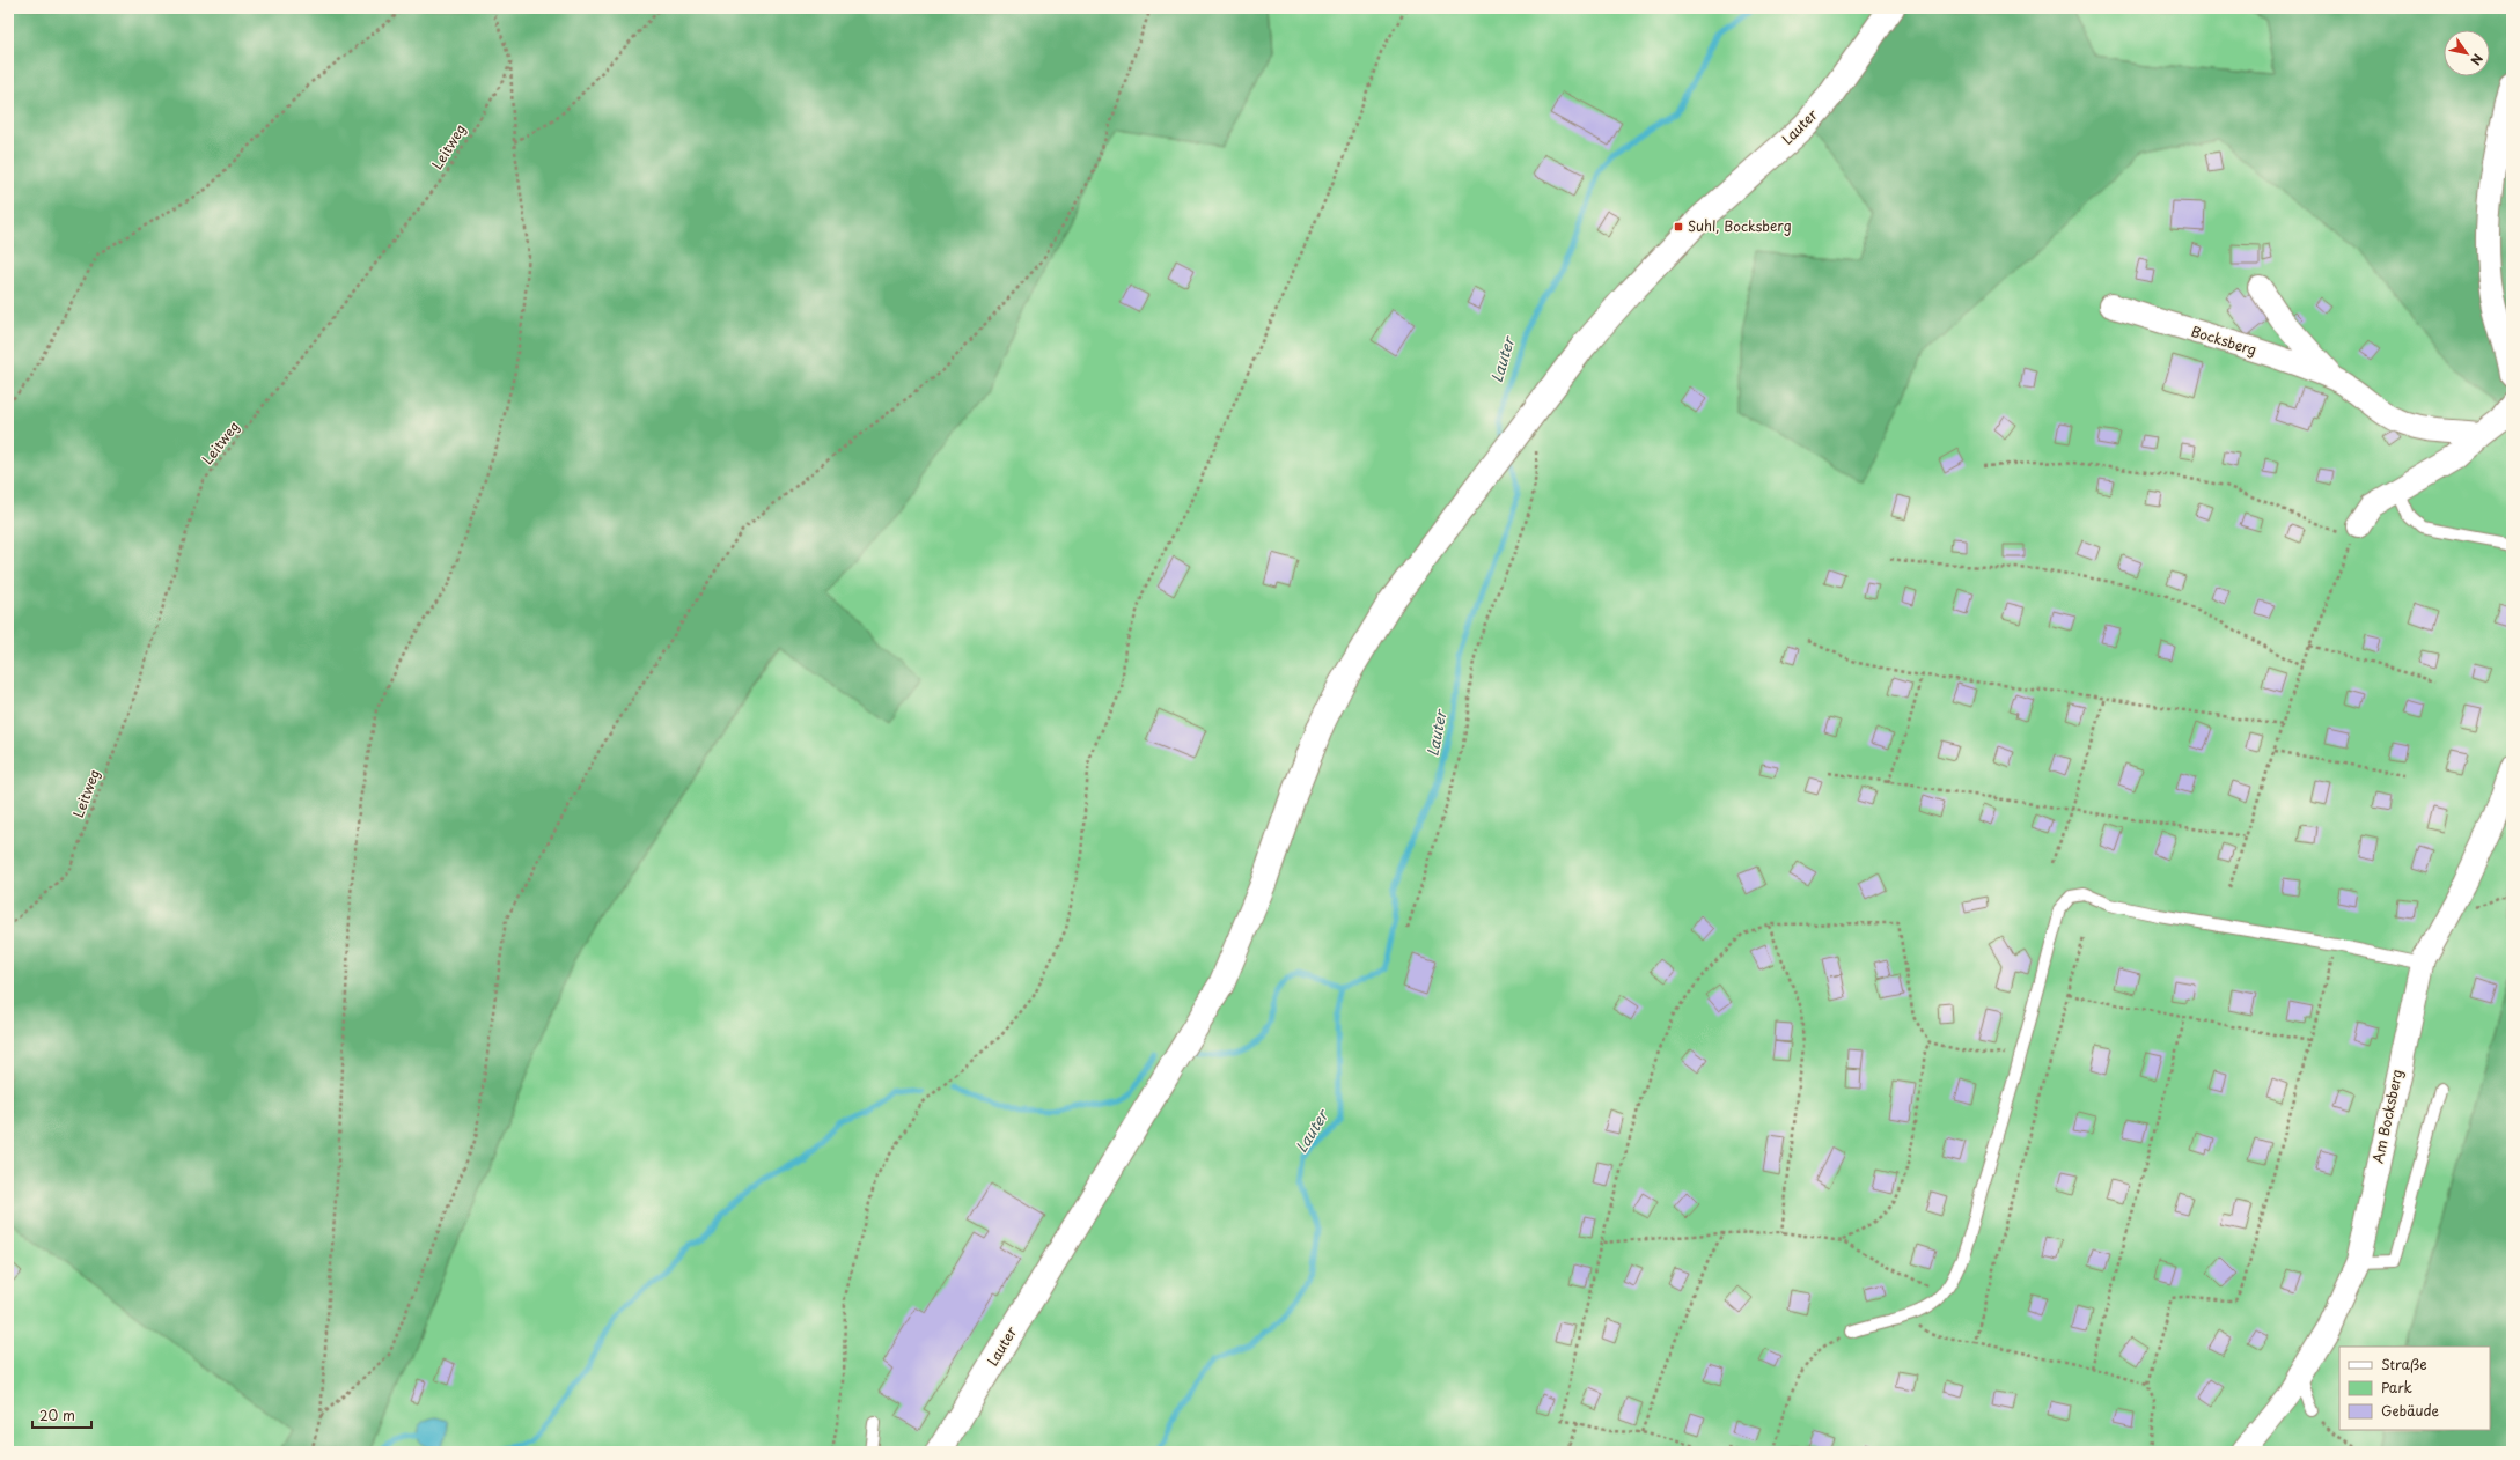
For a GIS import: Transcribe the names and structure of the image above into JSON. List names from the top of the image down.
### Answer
{
  "streets": {
    "street": ["Lauter", "Bocksberg", "Am Bocksberg"],
    "path": ["Leitweg"]
  },
  "water": ["Lauter"],
  "places": {
    "transit": ["Suhl, Bocksberg"]
  },
  "legend": ["Straße", "Park", "Gebäude"],
  "scale_bar": "20 m",
  "north": "bottom right"
}
